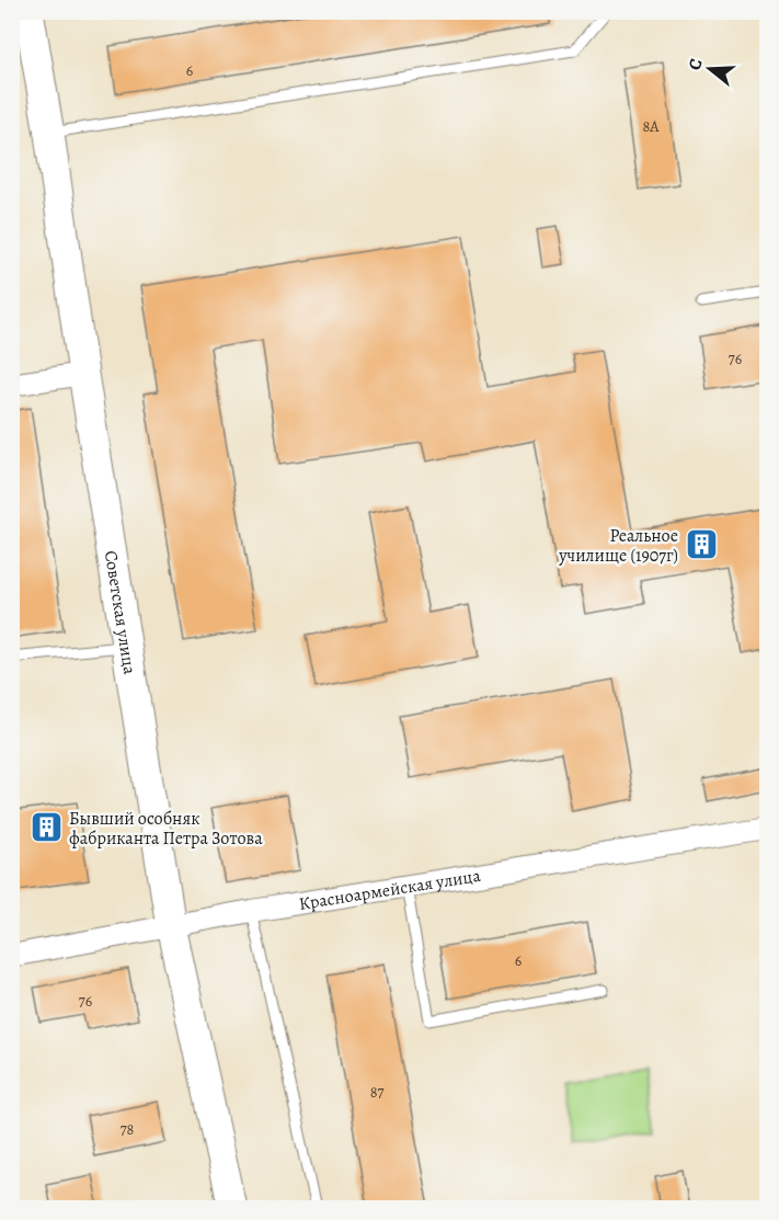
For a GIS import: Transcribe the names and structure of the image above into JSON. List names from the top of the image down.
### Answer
{
  "streets": {
    "street": ["Советская улица", "Красноармейская улица"]
  },
  "crossings": [
    ["Советская улица", "Красноармейская улица"]
  ],
  "places": {
    "building": ["Реальное училище (1907г)", "Бывший особняк фабриканта Петра Зотова"]
  },
  "house_numbers": [
    "6",
    "8А",
    "76",
    "6",
    "76",
    "87",
    "78"
  ],
  "north": "left"
}
